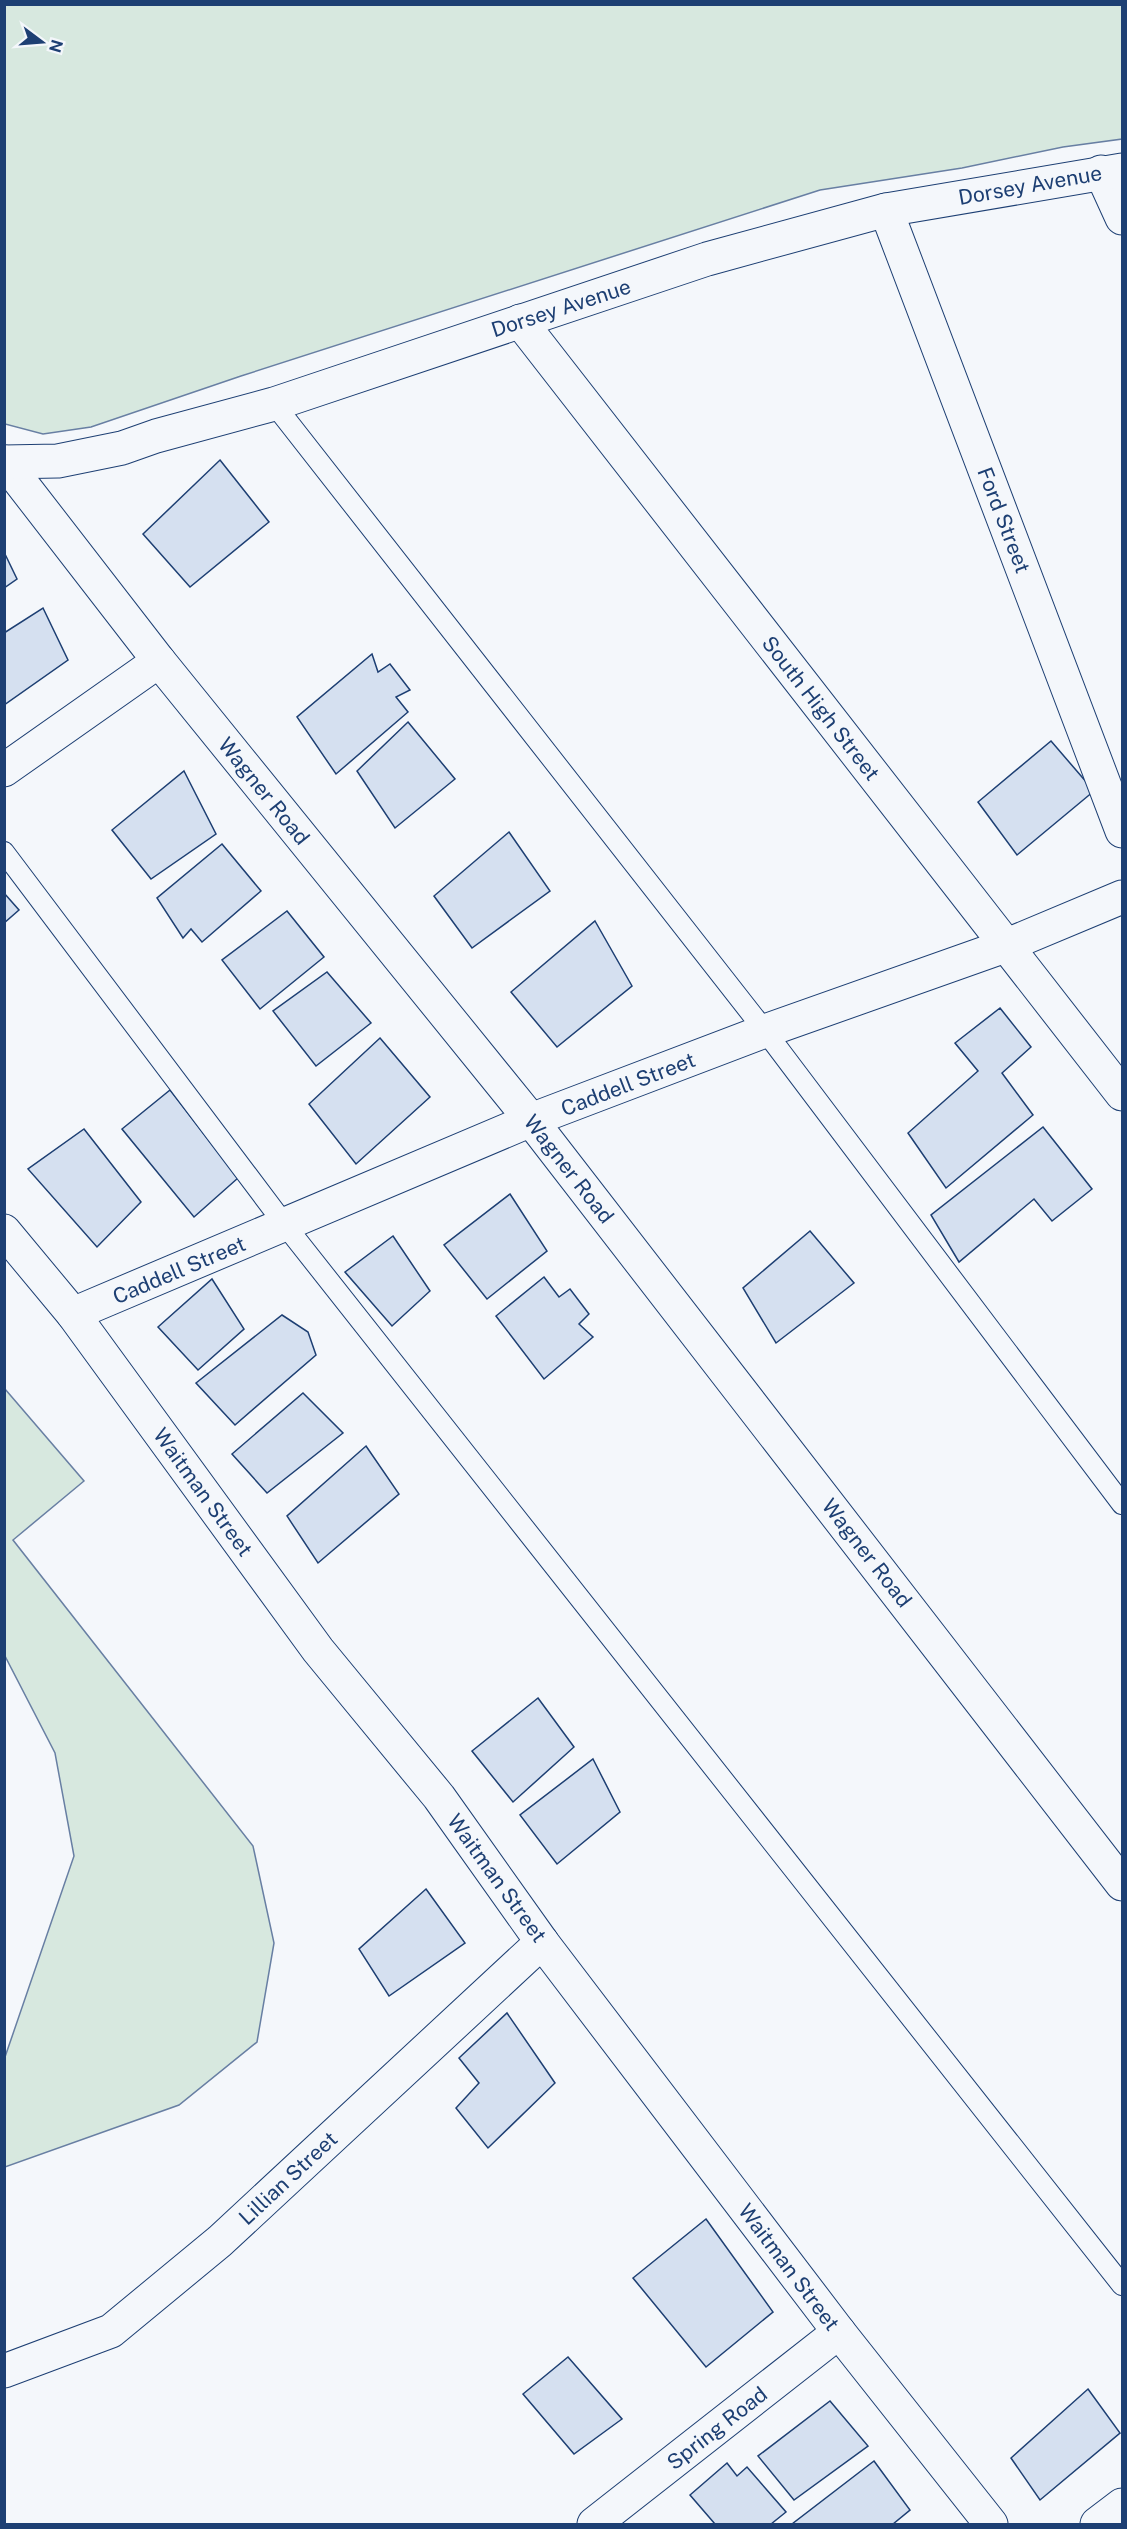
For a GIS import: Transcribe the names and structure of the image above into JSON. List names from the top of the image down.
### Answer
{
  "streets": {
    "street": [
      "Dorsey Avenue",
      "Ford Street",
      "South High Street",
      "Wagner Road",
      "Caddell Street",
      "Waitman Street",
      "Lillian Street",
      "Spring Road"
    ]
  },
  "crossings": [
    ["Dorsey Avenue", "Ford Street"],
    ["Dorsey Avenue", "South High Street"],
    ["Dorsey Avenue", "Wagner Road"],
    ["South High Street", "Caddell Street"],
    ["Wagner Road", "Caddell Street"],
    ["Caddell Street", "Waitman Street"],
    ["Waitman Street", "Lillian Street"],
    ["Waitman Street", "Spring Road"]
  ],
  "north": "right"
}
